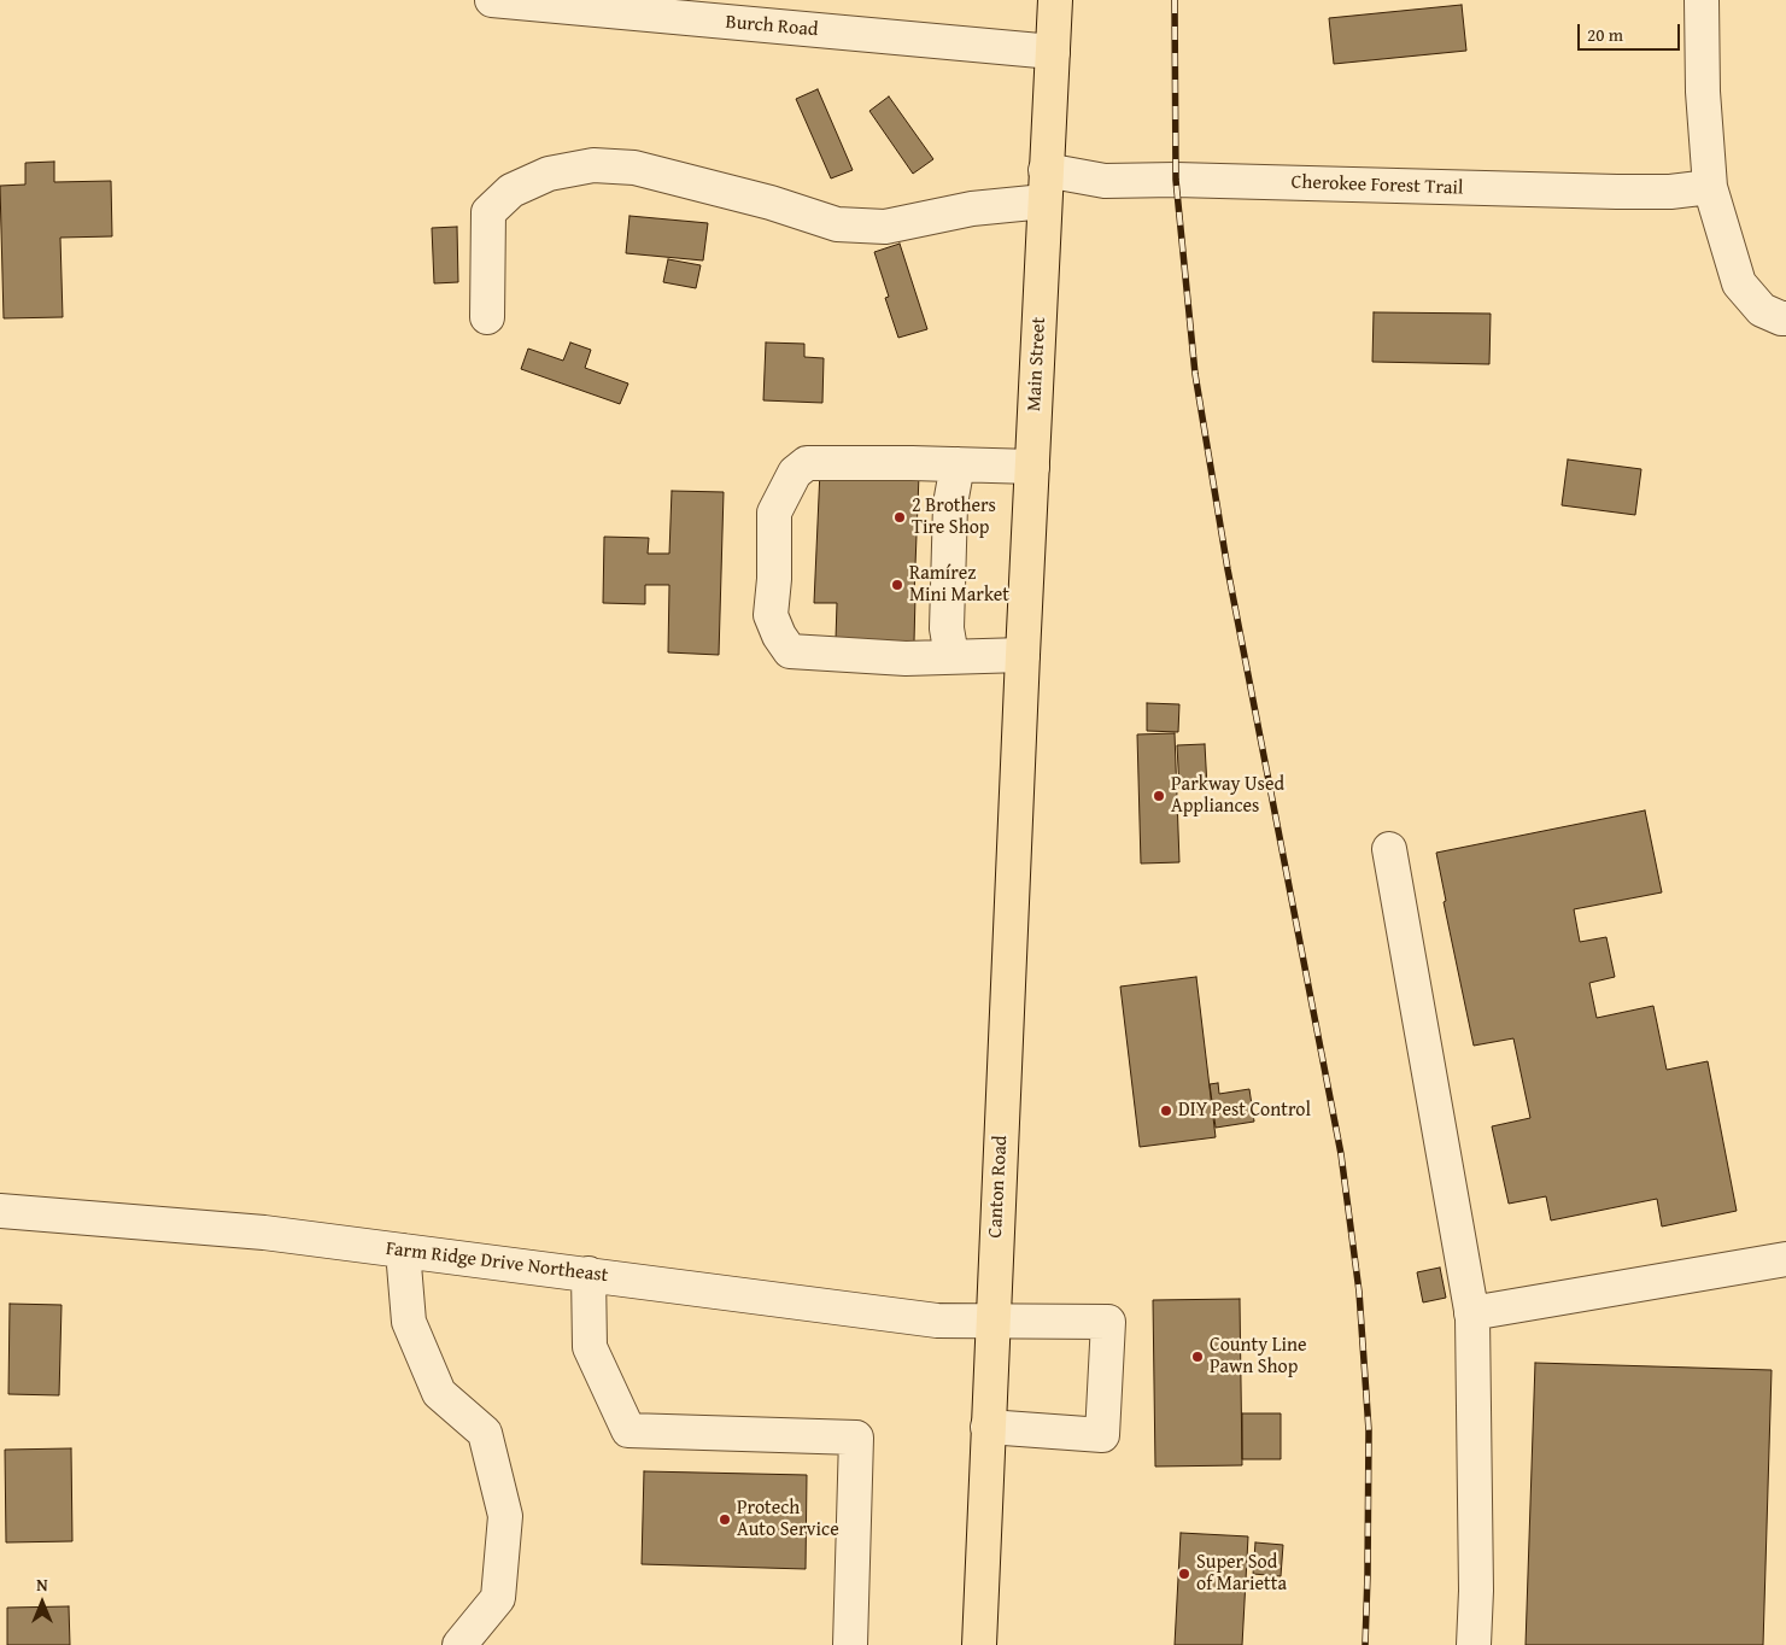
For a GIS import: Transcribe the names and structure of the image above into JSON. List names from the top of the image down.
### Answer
{
  "streets": {
    "main road": ["Main Street", "Canton Road"],
    "street": ["Burch Road", "Cherokee Forest Trail", "Farm Ridge Drive Northeast"]
  },
  "crossings": [
    ["Burch Road", "Main Street"],
    ["Cherokee Forest Trail", "Main Street"],
    ["Main Street", "Canton Road"],
    ["Canton Road", "Farm Ridge Drive Northeast"]
  ],
  "places": [
    "2 Brothers Tire Shop",
    "Ramírez Mini Market",
    "Parkway Used Appliances",
    "DIY Pest Control",
    "County Line Pawn Shop",
    "Protech Auto Service",
    "Super Sod of Marietta"
  ],
  "scale_bar": "20 m",
  "north": "top"
}
